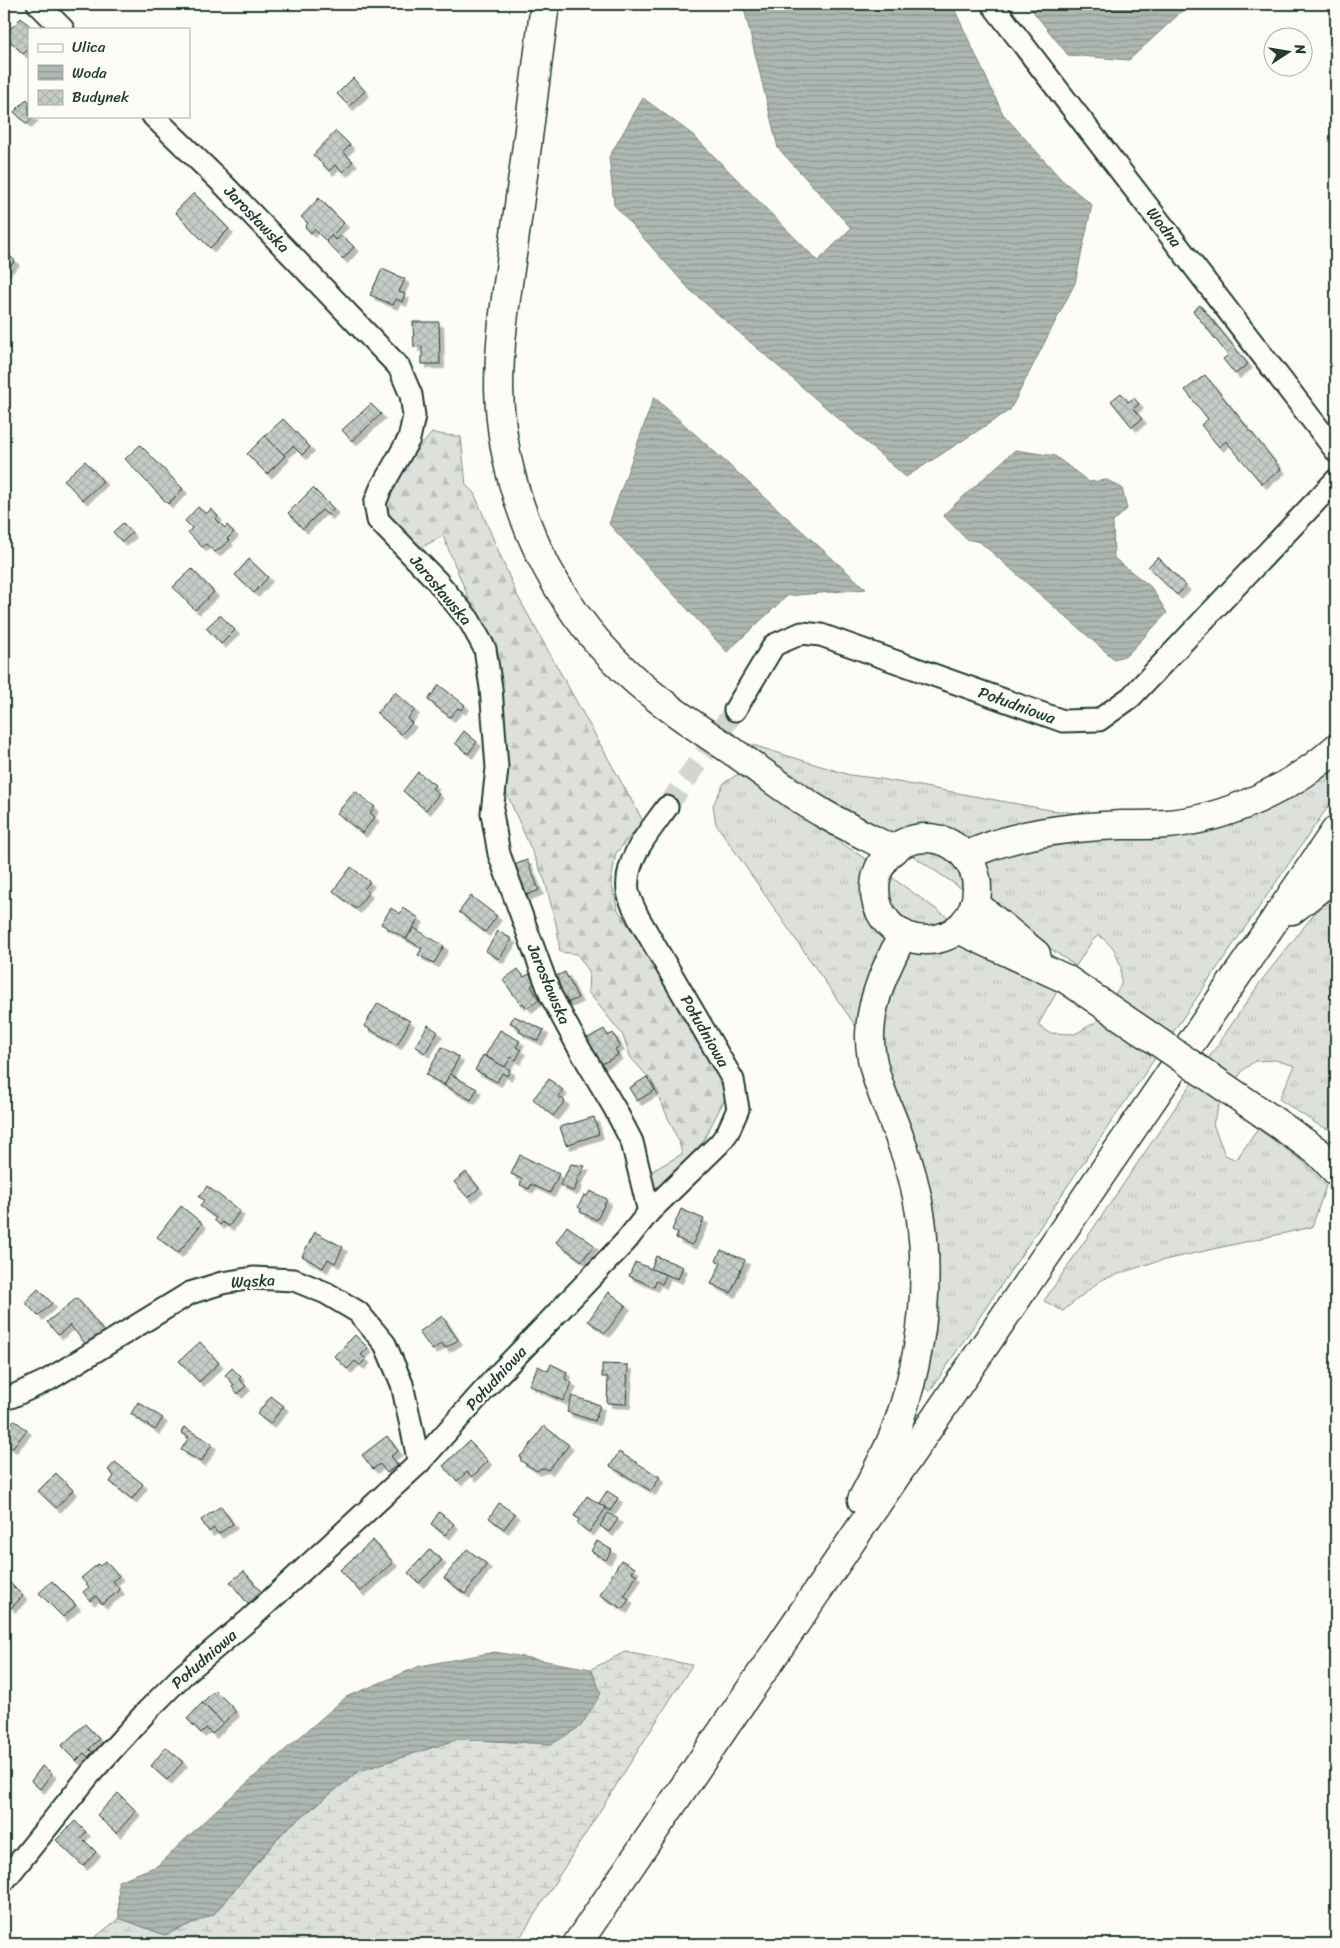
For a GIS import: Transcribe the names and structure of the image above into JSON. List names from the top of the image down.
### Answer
{
  "streets": {
    "street": [
      "Jarosławska",
      "Wodna",
      "Południowa",
      "Wąska"
    ]
  },
  "crossings": [
    ["Jarosławska", "Południowa"],
    ["Południowa", "Wąska"]
  ],
  "legend": ["Ulica", "Woda", "Budynek"],
  "north": "right"
}
